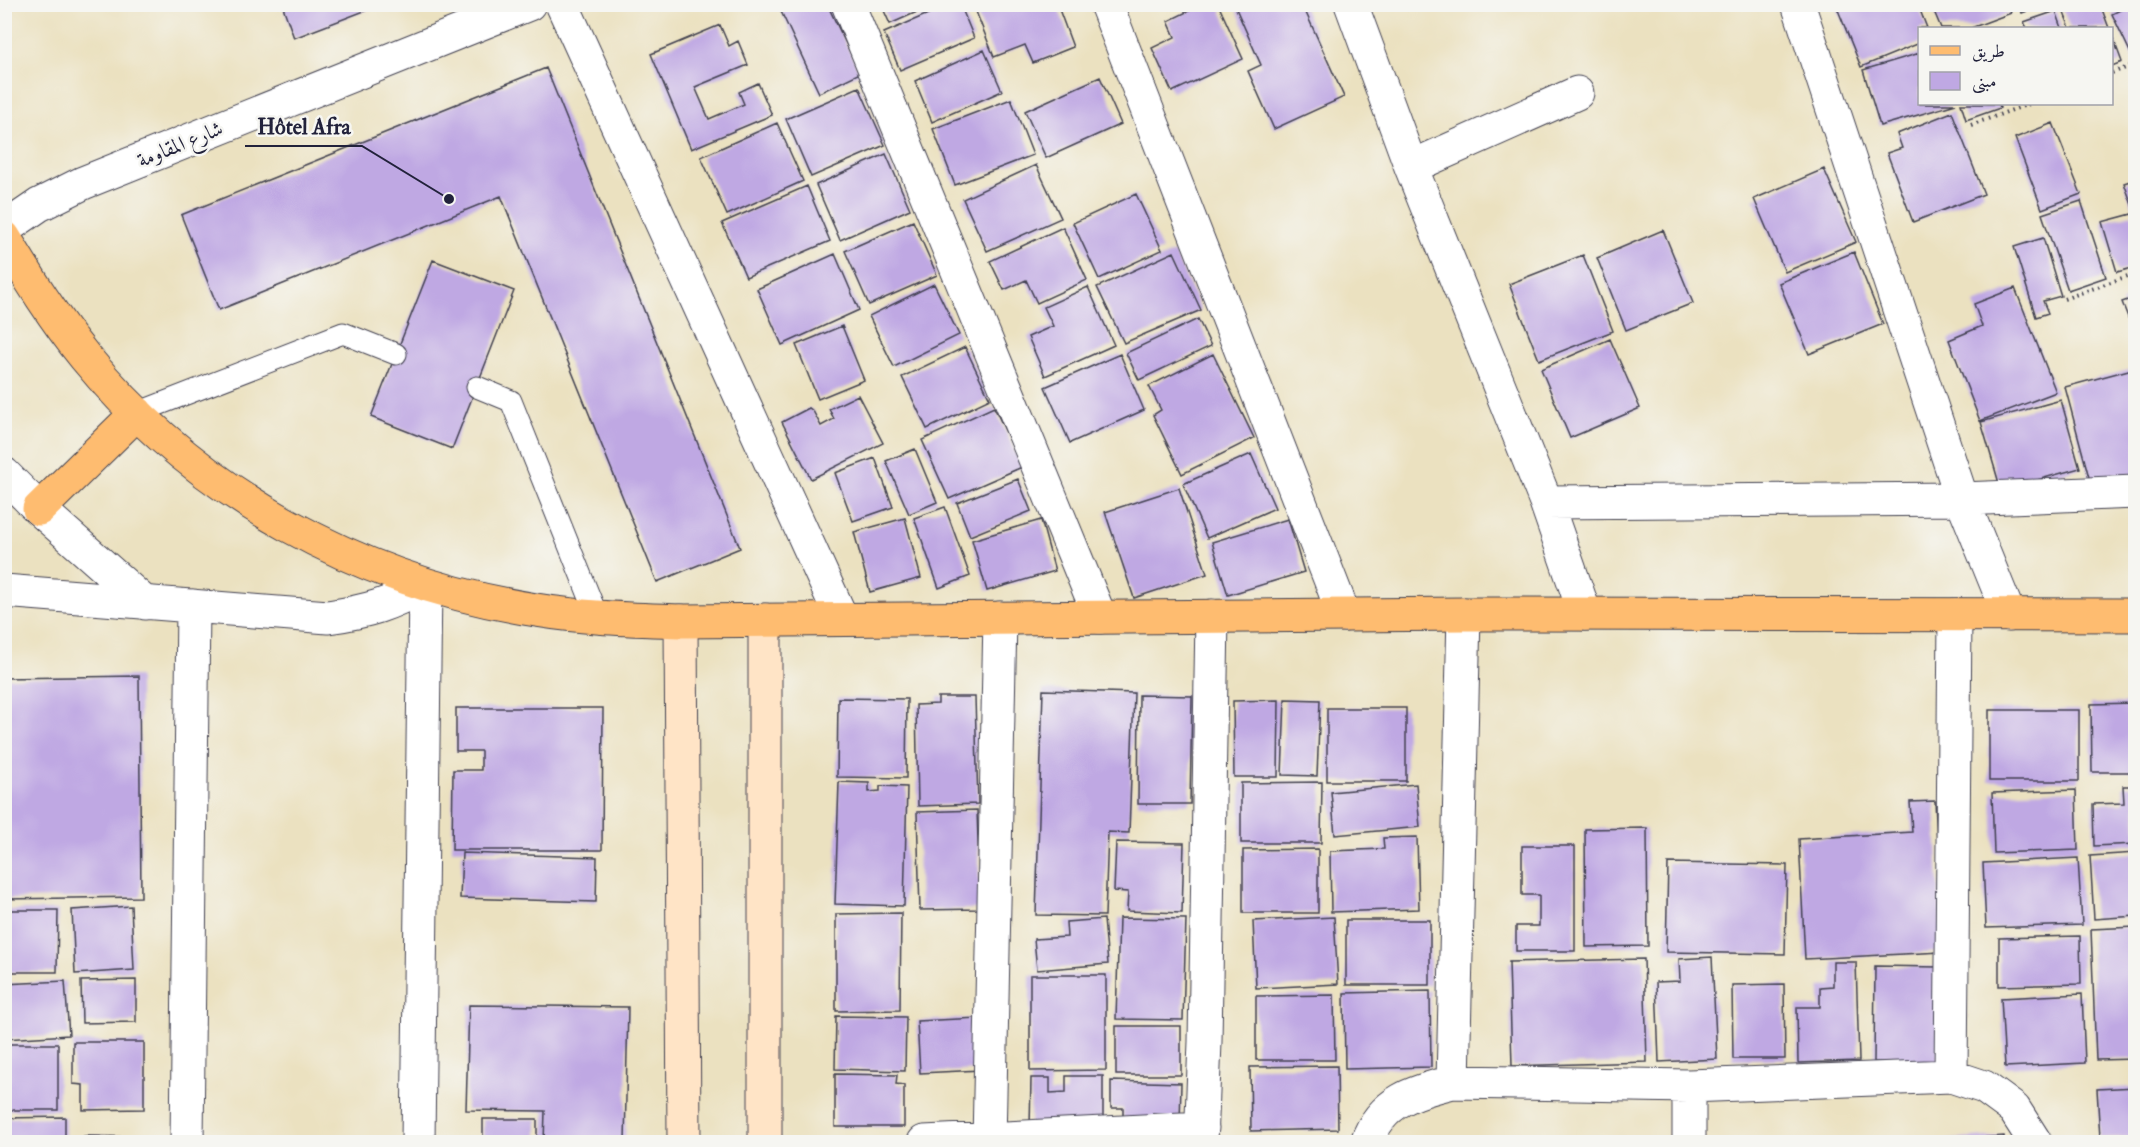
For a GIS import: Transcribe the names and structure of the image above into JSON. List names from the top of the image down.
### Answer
{
  "streets": {
    "street": ["شارع المقاومة"]
  },
  "places": ["Hôtel Afra"],
  "legend": ["طريق", "مبنى"]
}
